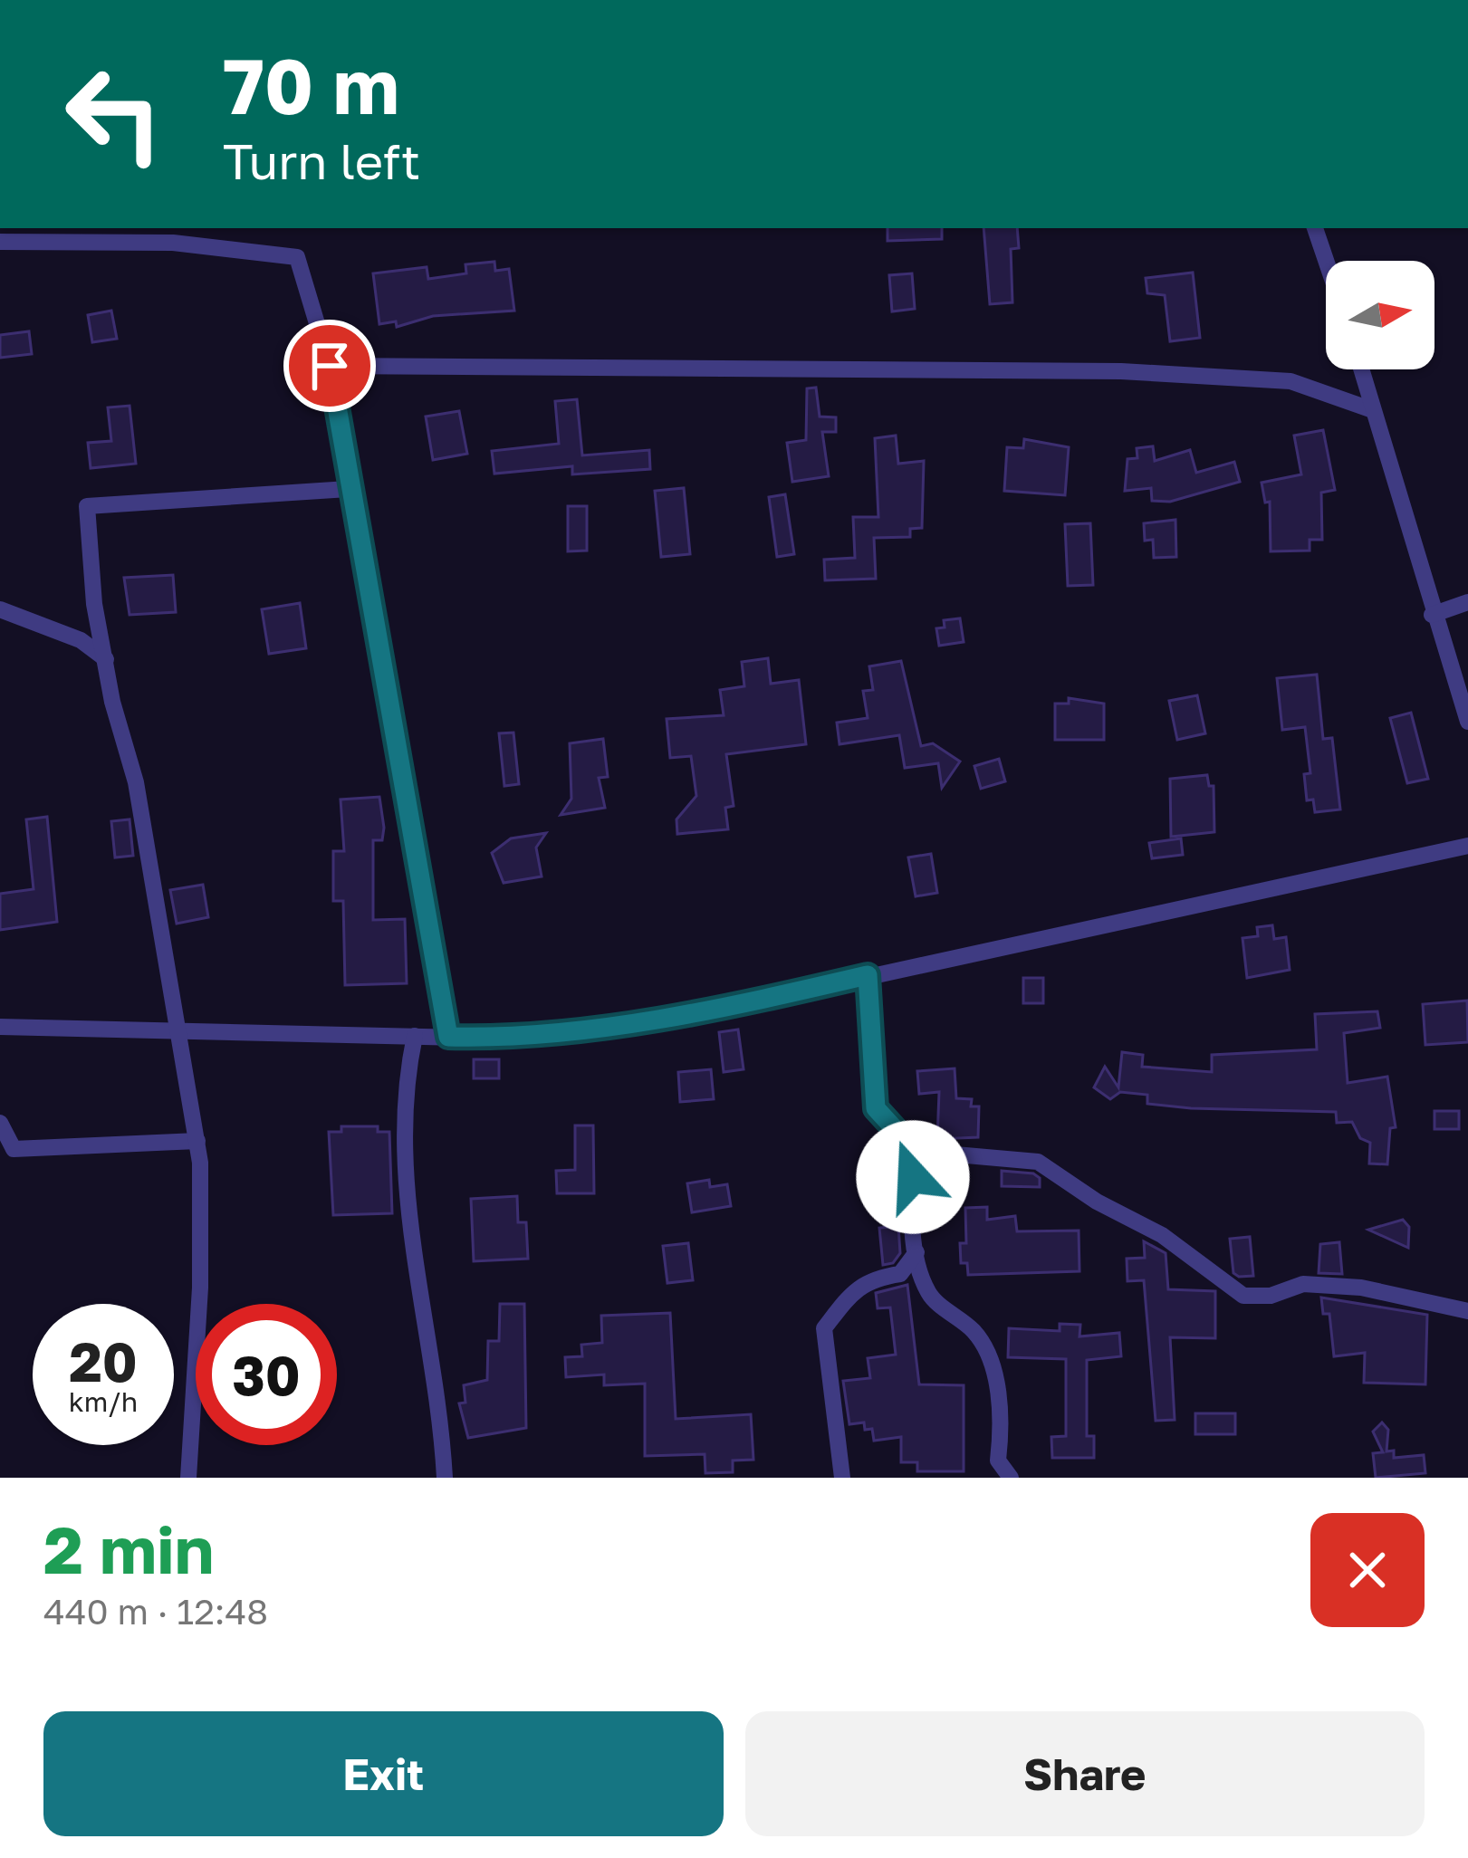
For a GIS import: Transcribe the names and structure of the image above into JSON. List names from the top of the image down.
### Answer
{
  "north": "right",
  "page": {
    "turn": ["70 m", "Turn left"],
    "speed": "20 km/h",
    "limit": "30",
    "heading": ["2 min", "440 m · 12:48"],
    "buttons": ["Exit", "Share"]
  }
}
